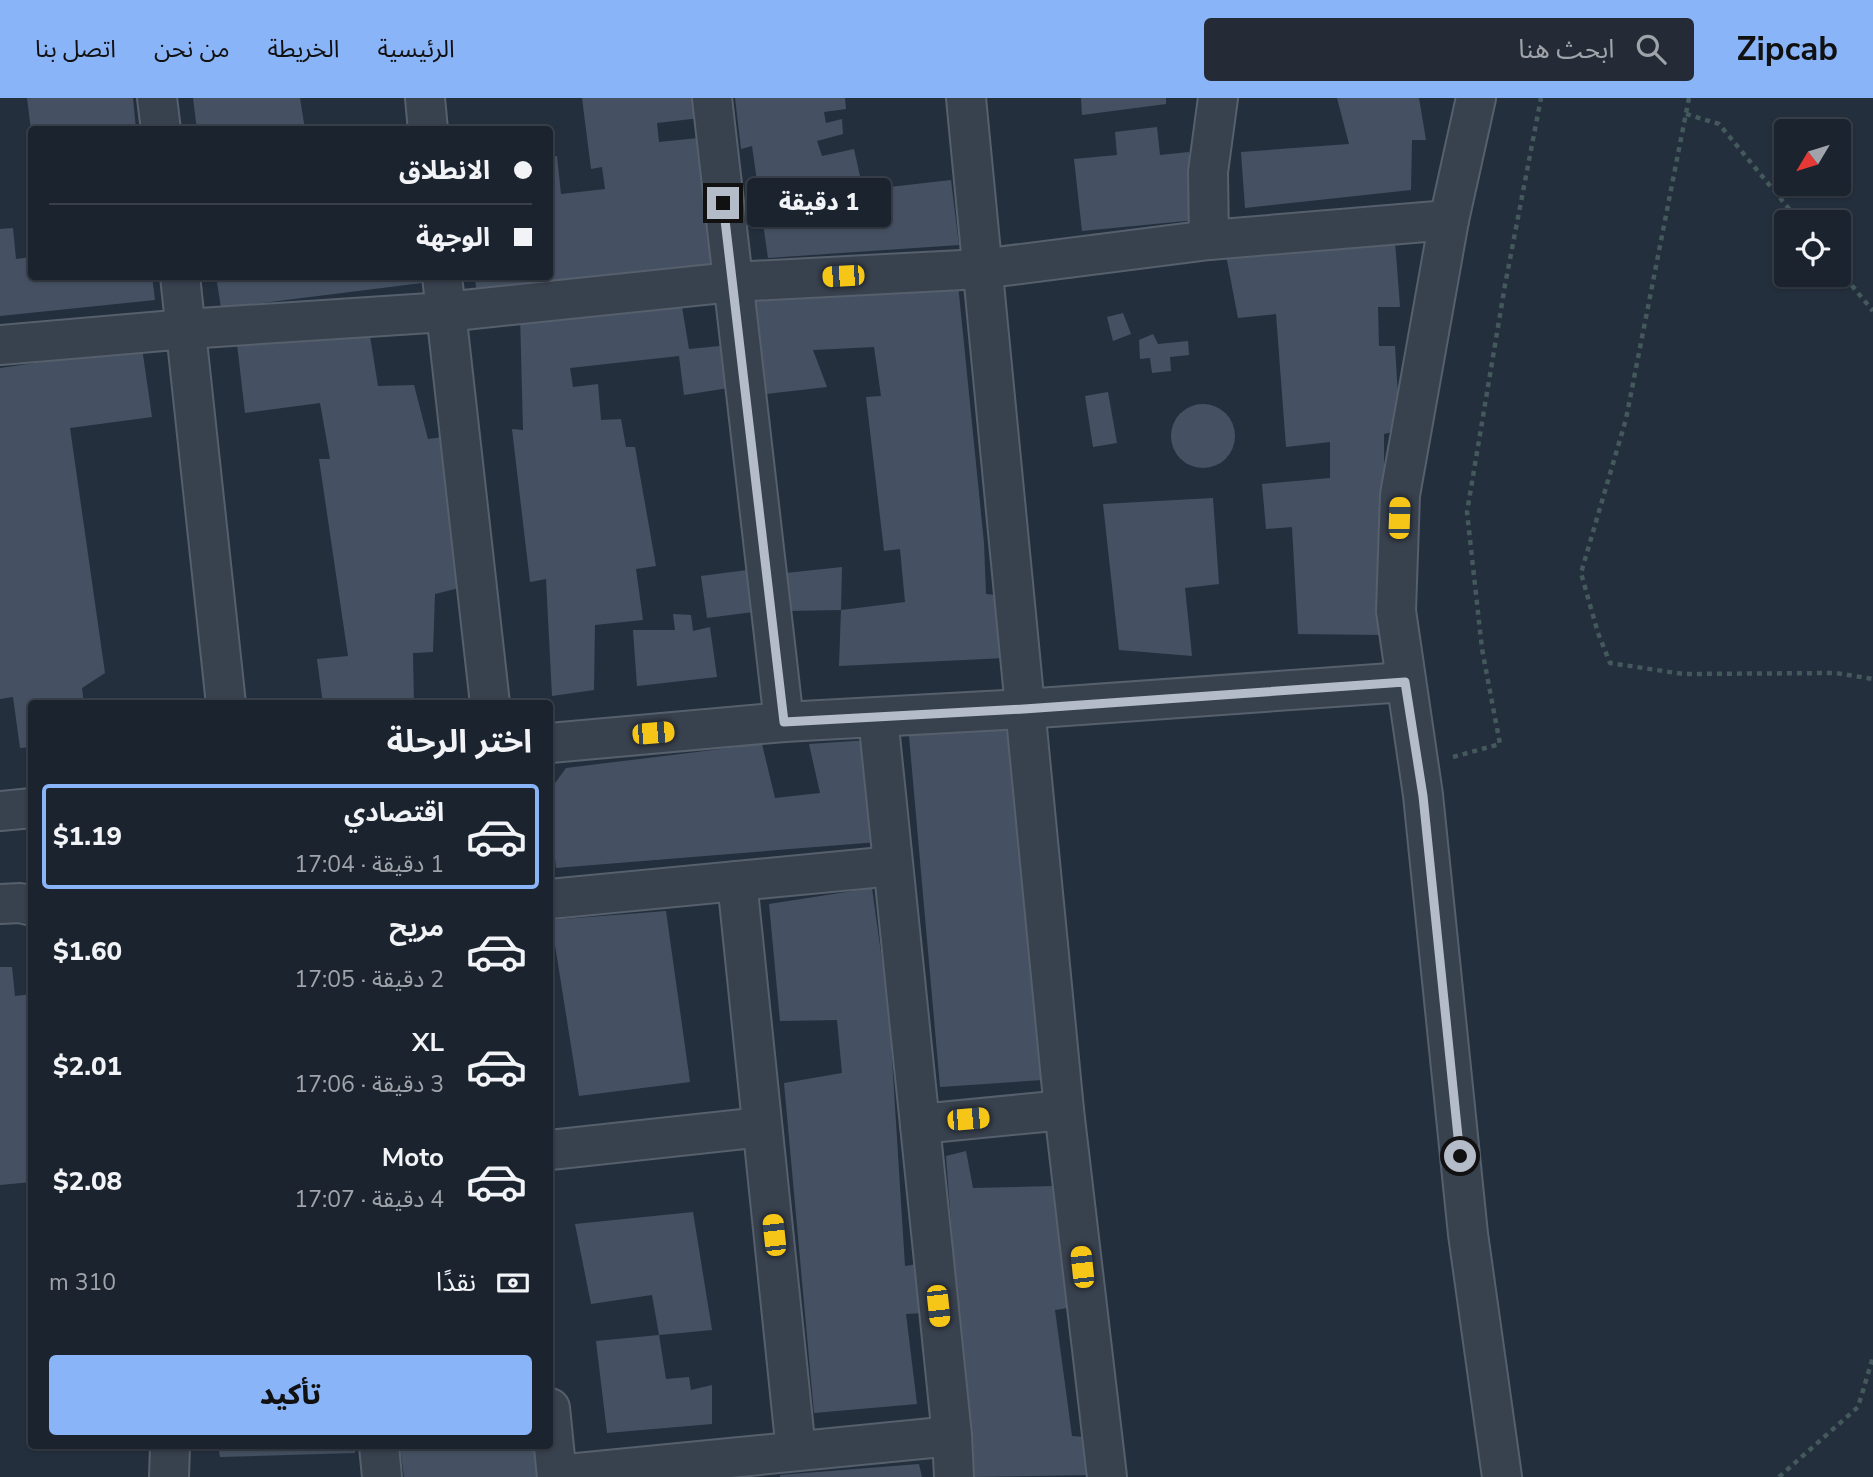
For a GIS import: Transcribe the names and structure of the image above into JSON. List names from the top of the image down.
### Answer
{
  "north": "bottom left",
  "page": {
    "header": "Zipcab",
    "search": "ابحث هنا",
    "nav": [
      "الرئيسية",
      "الخريطة",
      "من نحن",
      "اتصل بنا"
    ],
    "banner": ["الانطلاق", "الوجهة"],
    "bubble": "1 دقيقة",
    "heading": "اختر الرحلة",
    "list": [
      {
        "name": "اقتصادي",
        "note": "1 دقيقة · 17:04",
        "value": "$1.19"
      },
      {
        "name": "مريح",
        "note": "2 دقيقة · 17:05",
        "value": "$1.60"
      },
      {
        "name": "XL",
        "note": "3 دقيقة · 17:06",
        "value": "$2.01"
      },
      {
        "name": "Moto",
        "note": "4 دقيقة · 17:07",
        "value": "$2.08"
      }
    ],
    "pay": ["نقدًا", "310 m"],
    "buttons": "تأكيد"
  }
}
